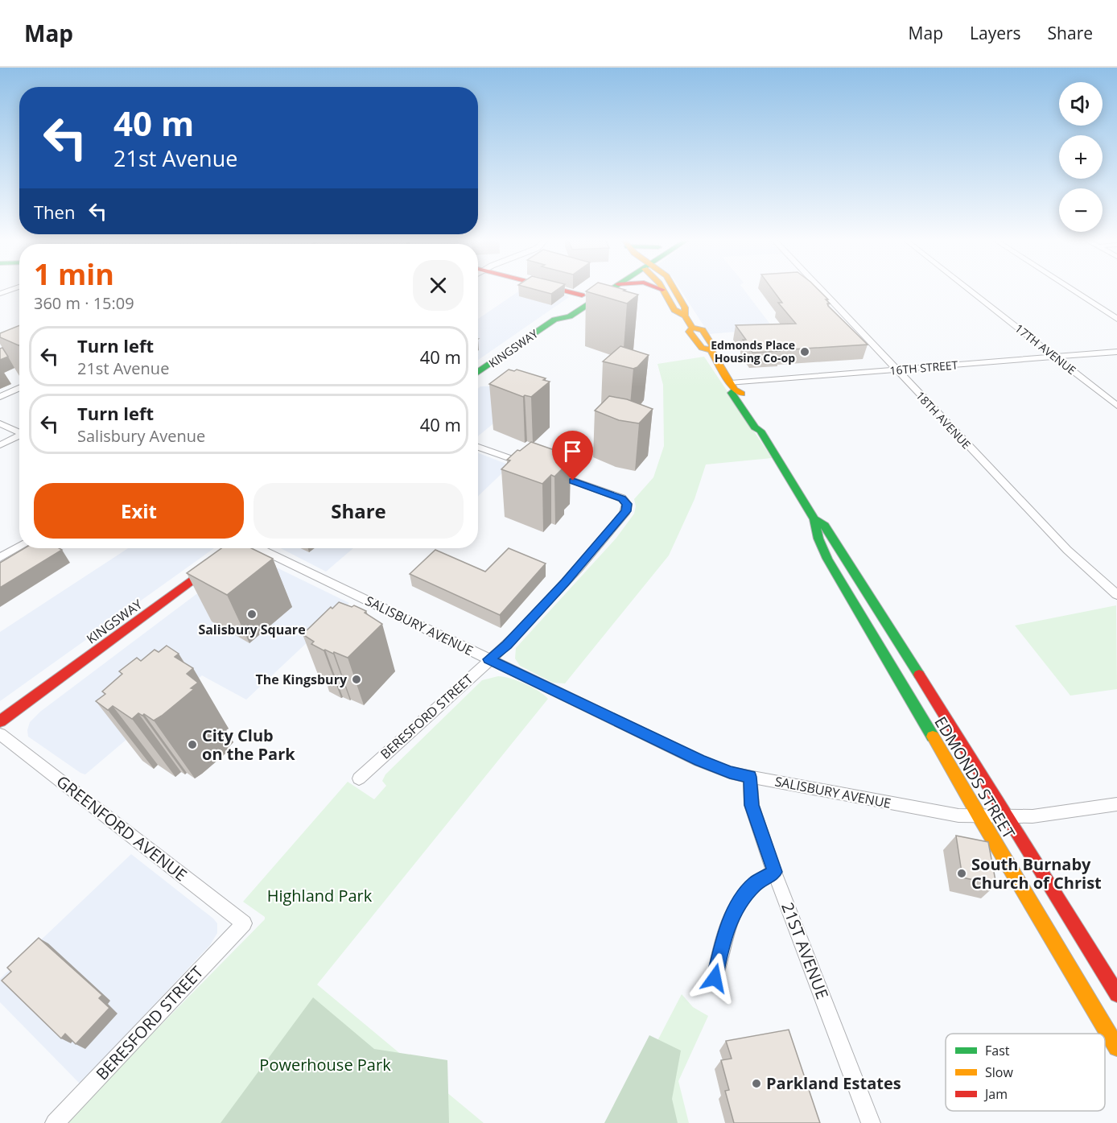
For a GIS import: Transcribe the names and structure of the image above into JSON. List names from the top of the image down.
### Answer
{
  "streets": {
    "street": [
      "KINGSWAY",
      "17TH AVENUE",
      "16TH STREET",
      "18TH AVENUE",
      "SALISBURY AVENUE",
      "BERESFORD STREET",
      "EDMONDS STREET",
      "GREENFORD AVENUE",
      "21ST AVENUE"
    ]
  },
  "crossings": [
    ["17TH AVENUE", "16TH STREET"],
    ["16TH STREET", "18TH AVENUE"],
    ["16TH STREET", "EDMONDS STREET"],
    ["SALISBURY AVENUE", "BERESFORD STREET"],
    ["SALISBURY AVENUE", "EDMONDS STREET"],
    ["SALISBURY AVENUE", "21ST AVENUE"],
    ["BERESFORD STREET", "GREENFORD AVENUE"]
  ],
  "parks": ["Highland Park", "Powerhouse Park"],
  "places": [
    "Edmonds Place Housing Co-op",
    "Salisbury Square",
    "The Kingsbury",
    "City Club on the Park",
    "South Burnaby Church of Christ",
    "Parkland Estates"
  ],
  "legend": ["Fast", "Slow", "Jam"],
  "page": {
    "header": "Map",
    "nav": ["Map", "Layers", "Share"],
    "map_buttons": ["+", "−"],
    "turn": ["40 m", "21st Avenue"],
    "then": "Then",
    "heading": ["1 min", "360 m · 15:09"],
    "list": [
      {
        "name": "Turn left",
        "note": "21st Avenue",
        "value": "40 m"
      },
      {
        "name": "Turn left",
        "note": "Salisbury Avenue",
        "value": "40 m"
      }
    ],
    "buttons": ["Exit", "Share"]
  }
}
